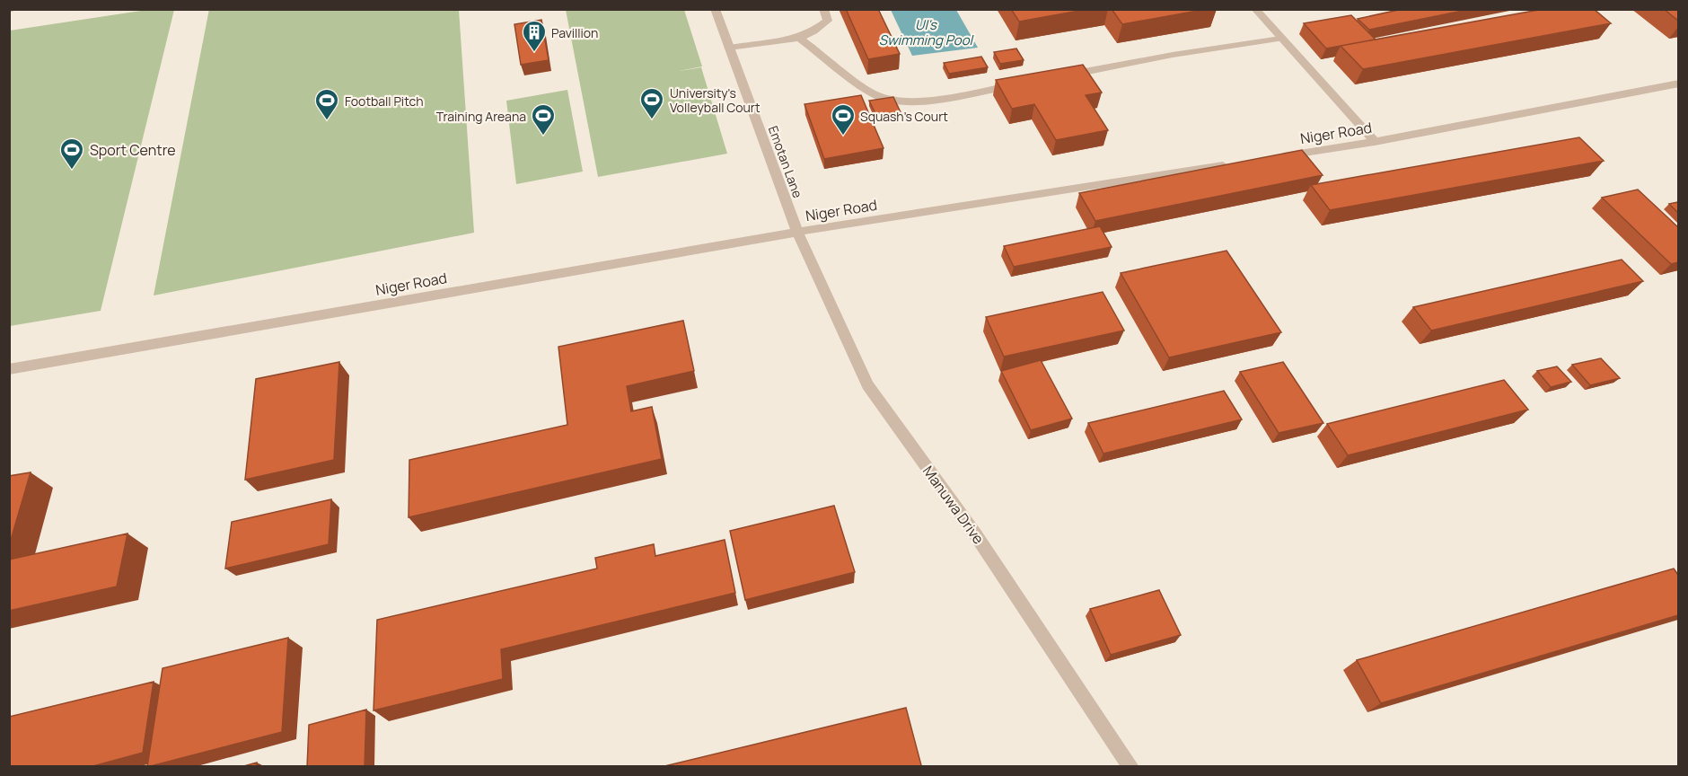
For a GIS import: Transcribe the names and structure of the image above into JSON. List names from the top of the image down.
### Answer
{
  "streets": {
    "street": ["Niger Road", "Emotan Lane", "Manuwa Drive"]
  },
  "crossings": [
    ["Niger Road", "Emotan Lane"],
    ["Niger Road", "Manuwa Drive"],
    ["Emotan Lane", "Manuwa Drive"]
  ],
  "water": ["UI's Swimming Pool"],
  "places": {
    "building": ["Pavillion"],
    "sports": [
      "University's Volleyball Court",
      "Football Pitch",
      "Training Areana",
      "Squash's Court",
      "Sport Centre"
    ]
  }
}
